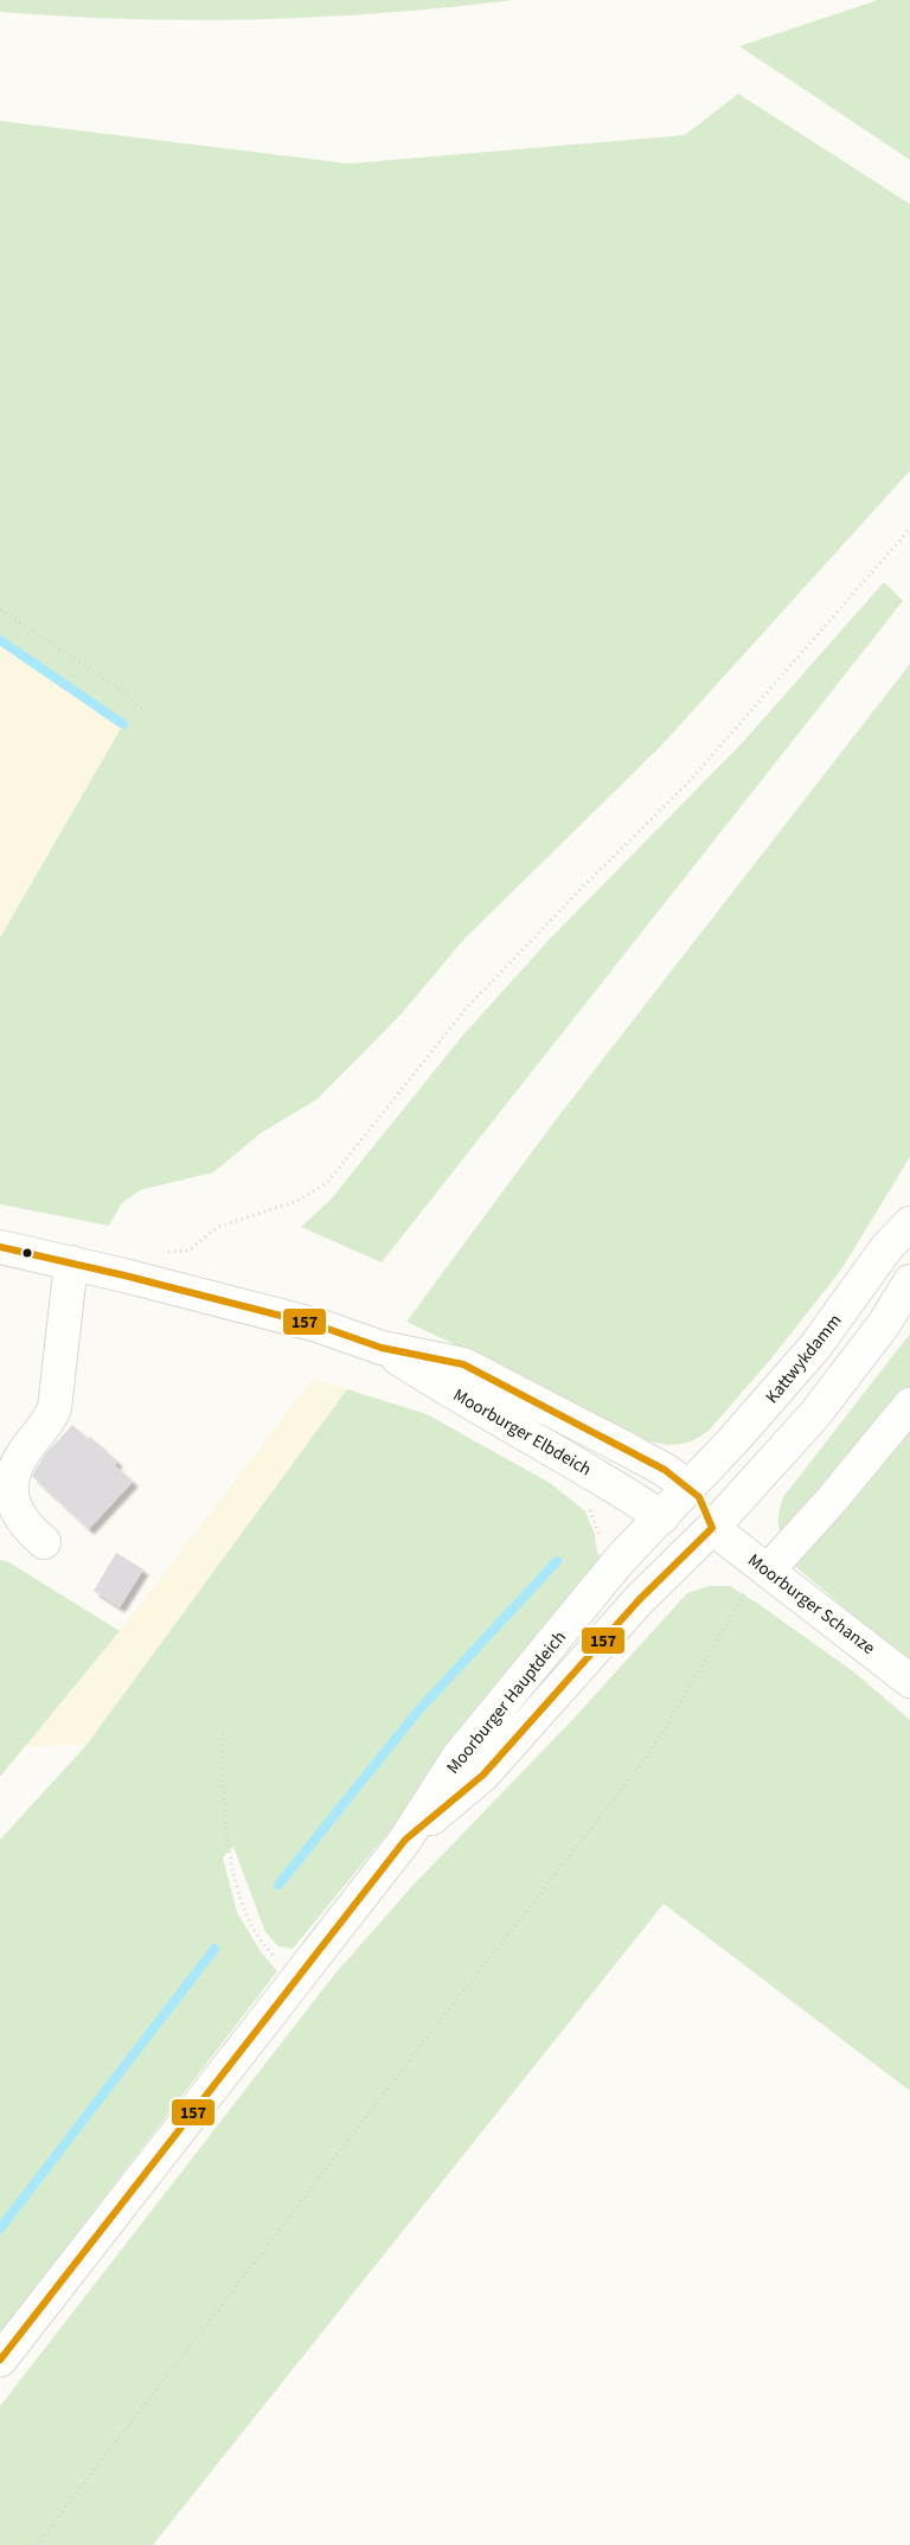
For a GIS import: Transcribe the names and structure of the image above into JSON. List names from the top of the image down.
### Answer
{
  "streets": {
    "main road": [
      "Kattwykdamm",
      "Moorburger Elbdeich",
      "Moorburger Schanze",
      "Moorburger Hauptdeich"
    ]
  },
  "crossings": [
    ["Kattwykdamm", "Moorburger Elbdeich"],
    ["Kattwykdamm", "Moorburger Hauptdeich"],
    ["Moorburger Elbdeich", "Moorburger Schanze"],
    ["Moorburger Elbdeich", "Moorburger Hauptdeich"],
    ["Moorburger Schanze", "Moorburger Hauptdeich"]
  ],
  "lines": ["transit line 157"]
}
